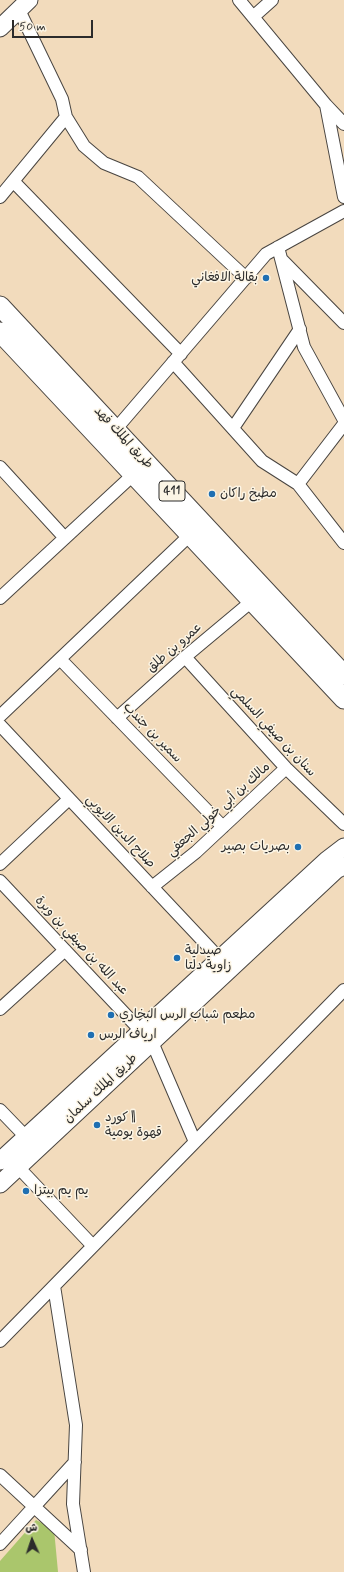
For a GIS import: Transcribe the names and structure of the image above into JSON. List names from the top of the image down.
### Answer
{
  "streets": {
    "main road": ["طريق الملك فهد", "411", "طريق الملك سلمان"],
    "street": [
      "عمرو بن طلق",
      "سنان بن صيفي السلمي",
      "سمير بن جندب",
      "مالك بن أبي خولي الجعفي",
      "صلاح الدين الايوبي",
      "عبد الله بن صيفي بن وبرة"
    ]
  },
  "crossings": [
    ["طريق الملك فهد", "عمرو بن طلق"],
    ["عمرو بن طلق", "سنان بن صيفي السلمي"],
    ["عمرو بن طلق", "سمير بن جندب"],
    ["سنان بن صيفي السلمي", "مالك بن أبي خولي الجعفي"],
    ["سمير بن جندب", "مالك بن أبي خولي الجعفي"],
    ["مالك بن أبي خولي الجعفي", "صلاح الدين الايوبي"],
    ["صلاح الدين الايوبي", "طريق الملك سلمان"],
    ["عبد الله بن صيفي بن وبرة", "طريق الملك سلمان"]
  ],
  "places": [
    "بقالة الافغاني",
    "مطبخ راكان",
    "بصريات بصير",
    "صيدلية زاوية دلتا",
    "مطعم شباب الرس البخاري",
    "ارياف الرس",
    "كورد || قهوة يومية",
    "يم يم بيتزا"
  ],
  "scale_bar": "50 m",
  "north": "top"
}
